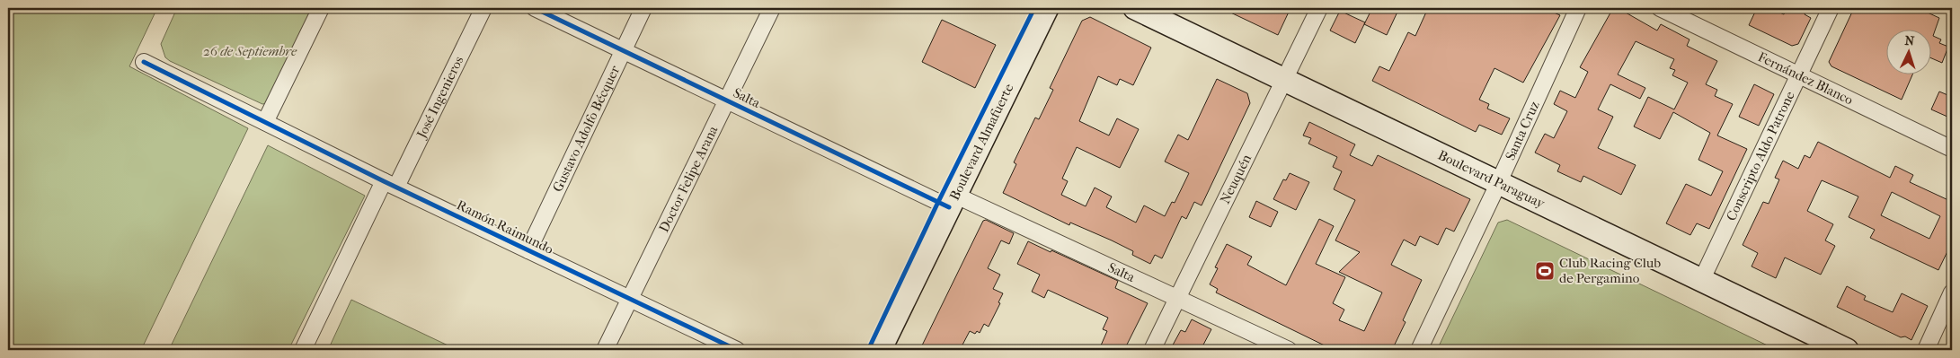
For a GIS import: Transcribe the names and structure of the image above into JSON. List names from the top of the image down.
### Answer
{
  "streets": {
    "main road": ["Boulevard Almafuerte", "Boulevard Paraguay"],
    "street": [
      "Fernández Blanco",
      "José Ingenieros",
      "Salta",
      "Gustavo Adolfo Bécquer",
      "Santa Cruz",
      "Conscripto Aldo Patrone",
      "Doctor Felipe Arana",
      "Neuquén",
      "Ramón Raimundo"
    ]
  },
  "crossings": [
    ["Fernández Blanco", "Conscripto Aldo Patrone"],
    ["José Ingenieros", "Ramón Raimundo"],
    ["Salta", "Gustavo Adolfo Bécquer"],
    ["Salta", "Boulevard Almafuerte"],
    ["Salta", "Doctor Felipe Arana"],
    ["Salta", "Neuquén"],
    ["Gustavo Adolfo Bécquer", "Ramón Raimundo"],
    ["Santa Cruz", "Boulevard Paraguay"],
    ["Conscripto Aldo Patrone", "Boulevard Paraguay"],
    ["Doctor Felipe Arana", "Ramón Raimundo"],
    ["Neuquén", "Boulevard Paraguay"]
  ],
  "parks": ["26 de Septiembre"],
  "places": {
    "sports": ["Club Racing Club de Pergamino"]
  },
  "north": "top"
}
